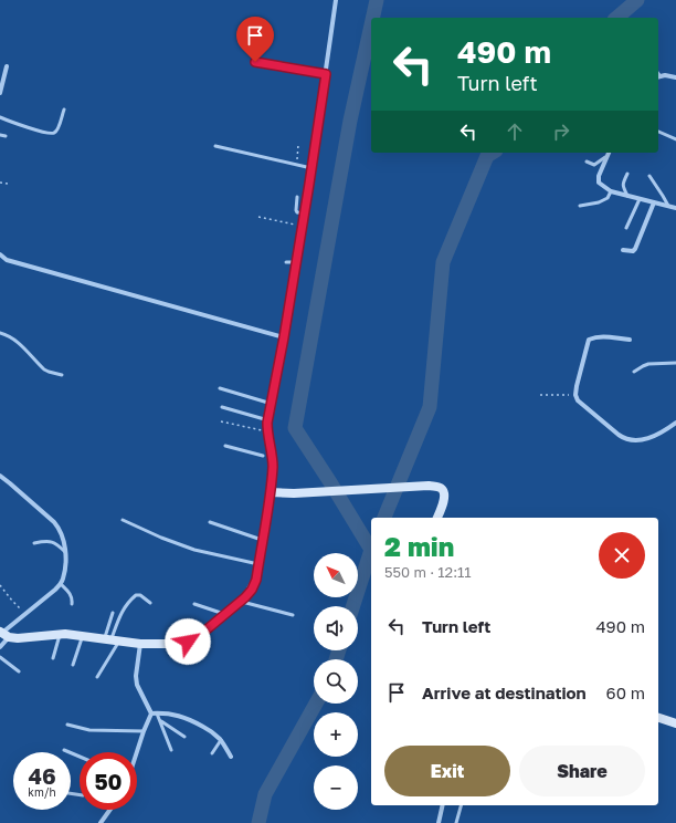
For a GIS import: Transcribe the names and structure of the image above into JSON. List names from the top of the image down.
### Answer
{
  "north": "top left",
  "page": {
    "turn": ["490 m", "Turn left"],
    "heading": ["2 min", "550 m · 12:11"],
    "map_buttons": ["+", "−"],
    "list": [
      {
        "name": "Turn left",
        "value": "490 m"
      },
      {
        "name": "Arrive at destination",
        "value": "60 m"
      }
    ],
    "buttons": ["Exit", "Share"],
    "speed": "46 km/h",
    "limit": "50"
  }
}
